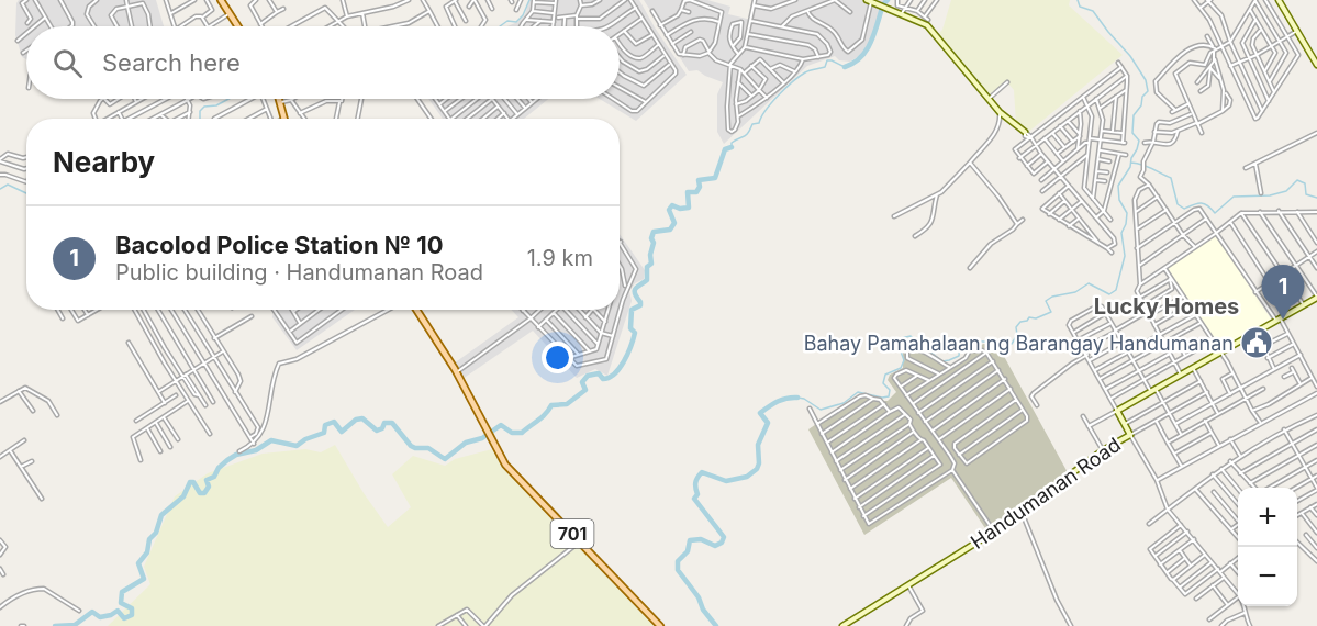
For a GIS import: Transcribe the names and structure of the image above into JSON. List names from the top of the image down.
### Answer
{
  "streets": {
    "main road": ["701"],
    "street": ["Handumanan Road"]
  },
  "districts": ["Lucky Homes"],
  "places": {
    "public building": ["Bahay Pamahalaan ng Barangay Handumanan"]
  },
  "page": {
    "search": "Search here",
    "heading": "Nearby",
    "list": [
      {
        "mark": "1",
        "name": "Bacolod Police Station № 10",
        "note": "Public building · Handumanan Road",
        "value": "1.9 km"
      }
    ],
    "pins": "1",
    "map_buttons": ["+", "−"]
  }
}
